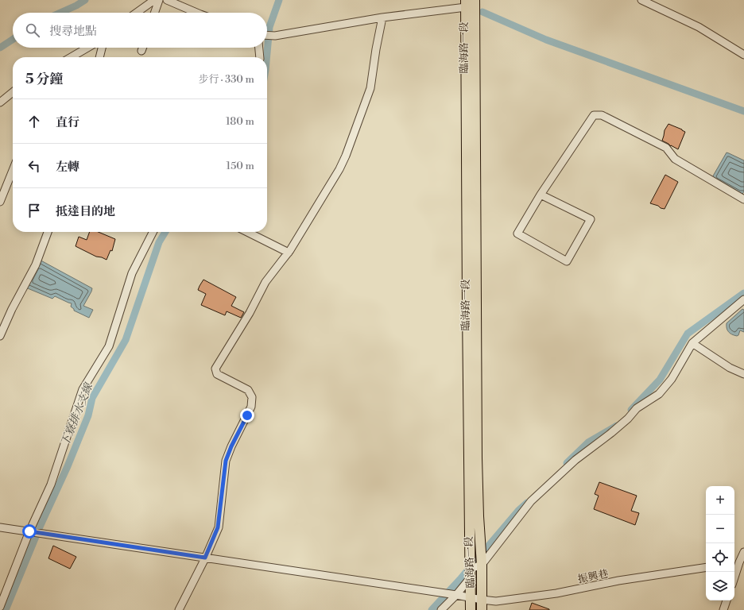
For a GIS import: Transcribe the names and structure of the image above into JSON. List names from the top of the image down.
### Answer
{
  "streets": {
    "main road": ["臨海路一段"],
    "street": ["振興巷"]
  },
  "crossings": [
    ["臨海路一段", "振興巷"]
  ],
  "water": ["下寮排水支線"],
  "page": {
    "search": "搜尋地點",
    "heading": ["5 分鐘", "步行 · 330 m"],
    "list": [
      ["直行", "180 m"],
      ["左轉", "150 m"],
      "抵達目的地"
    ],
    "map_buttons": ["+", "−"]
  }
}
